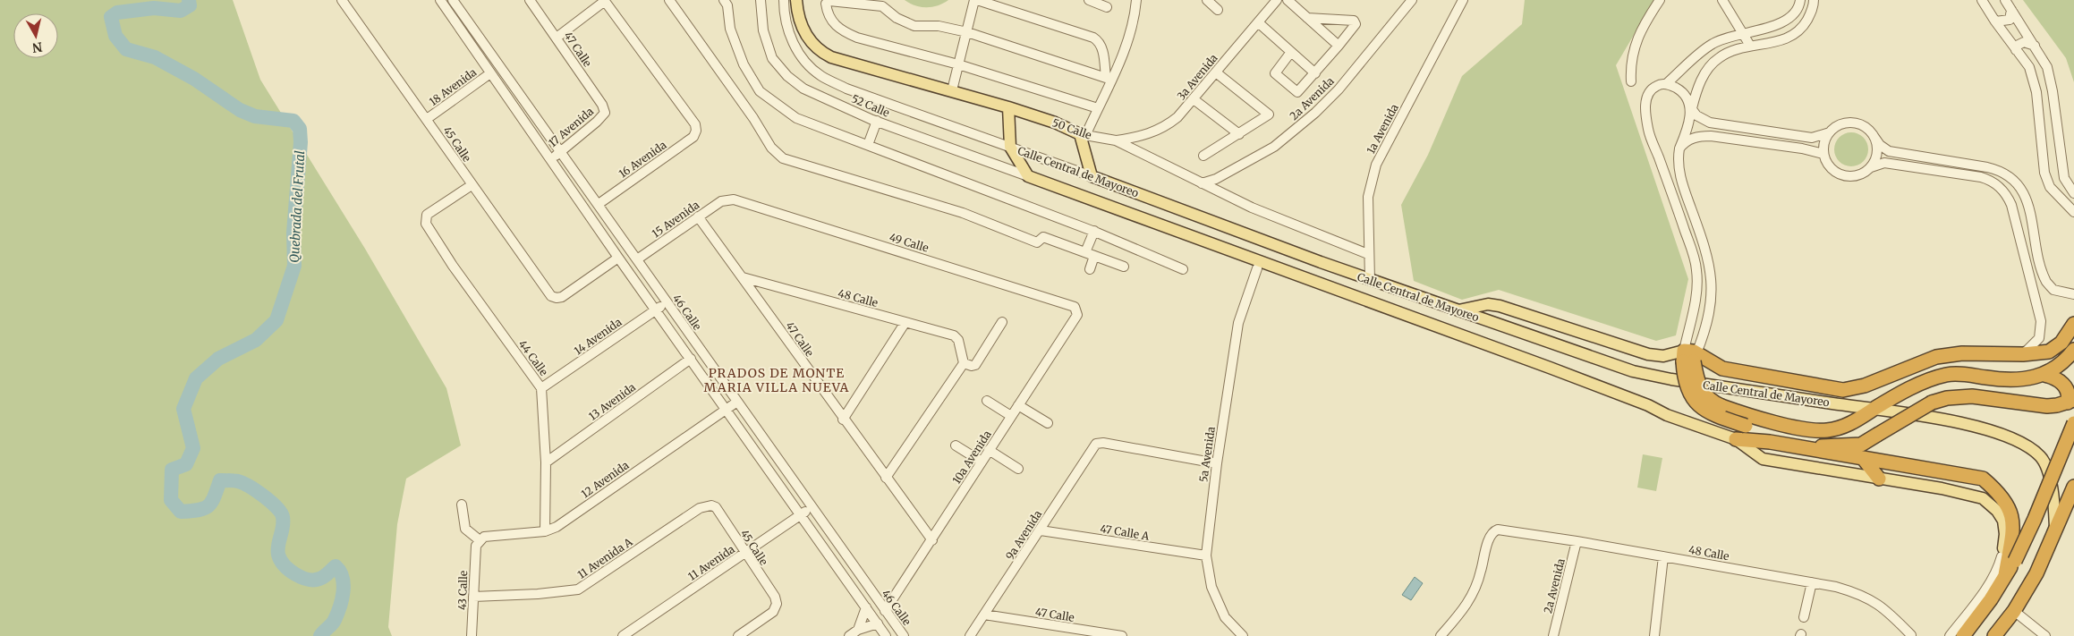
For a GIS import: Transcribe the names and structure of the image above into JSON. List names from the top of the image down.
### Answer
{
  "streets": {
    "main road": ["50 Calle", "Calle Central de Mayoreo"],
    "street": [
      "47 Calle",
      "3a Avenida",
      "18 Avenida",
      "2a Avenida",
      "52 Calle",
      "17 Avenida",
      "1a Avenida",
      "45 Calle",
      "16 Avenida",
      "15 Avenida",
      "49 Calle",
      "48 Calle",
      "46 Calle",
      "14 Avenida",
      "44 Calle",
      "13 Avenida",
      "5a Avenida",
      "10a Avenida",
      "12 Avenida",
      "47 Calle A",
      "9a Avenida",
      "11 Avenida A",
      "11 Avenida",
      "43 Calle"
    ]
  },
  "crossings": [
    ["47 Calle", "17 Avenida"],
    ["47 Calle", "15 Avenida"],
    ["47 Calle", "48 Calle"],
    ["47 Calle", "10a Avenida"],
    ["47 Calle", "9a Avenida"],
    ["3a Avenida", "50 Calle"],
    ["18 Avenida", "45 Calle"],
    ["2a Avenida", "50 Calle"],
    ["2a Avenida", "48 Calle"],
    ["52 Calle", "Calle Central de Mayoreo"],
    ["17 Avenida", "46 Calle"],
    ["50 Calle", "1a Avenida"],
    ["1a Avenida", "Calle Central de Mayoreo"],
    ["45 Calle", "44 Calle"],
    ["45 Calle", "11 Avenida A"],
    ["45 Calle", "11 Avenida"],
    ["16 Avenida", "46 Calle"],
    ["15 Avenida", "49 Calle"],
    ["15 Avenida", "46 Calle"],
    ["49 Calle", "10a Avenida"],
    ["46 Calle", "14 Avenida"],
    ["46 Calle", "10a Avenida"],
    ["46 Calle", "12 Avenida"],
    ["46 Calle", "11 Avenida"],
    ["14 Avenida", "44 Calle"],
    ["44 Calle", "13 Avenida"],
    ["44 Calle", "12 Avenida"],
    ["5a Avenida", "47 Calle A"],
    ["5a Avenida", "9a Avenida"],
    ["12 Avenida", "43 Calle"],
    ["47 Calle A", "9a Avenida"],
    ["11 Avenida A", "43 Calle"]
  ],
  "districts": ["PRADOS DE MONTE MARIA VILLA NUEVA"],
  "water": ["Quebrada del Frutal"],
  "north": "bottom"
}
